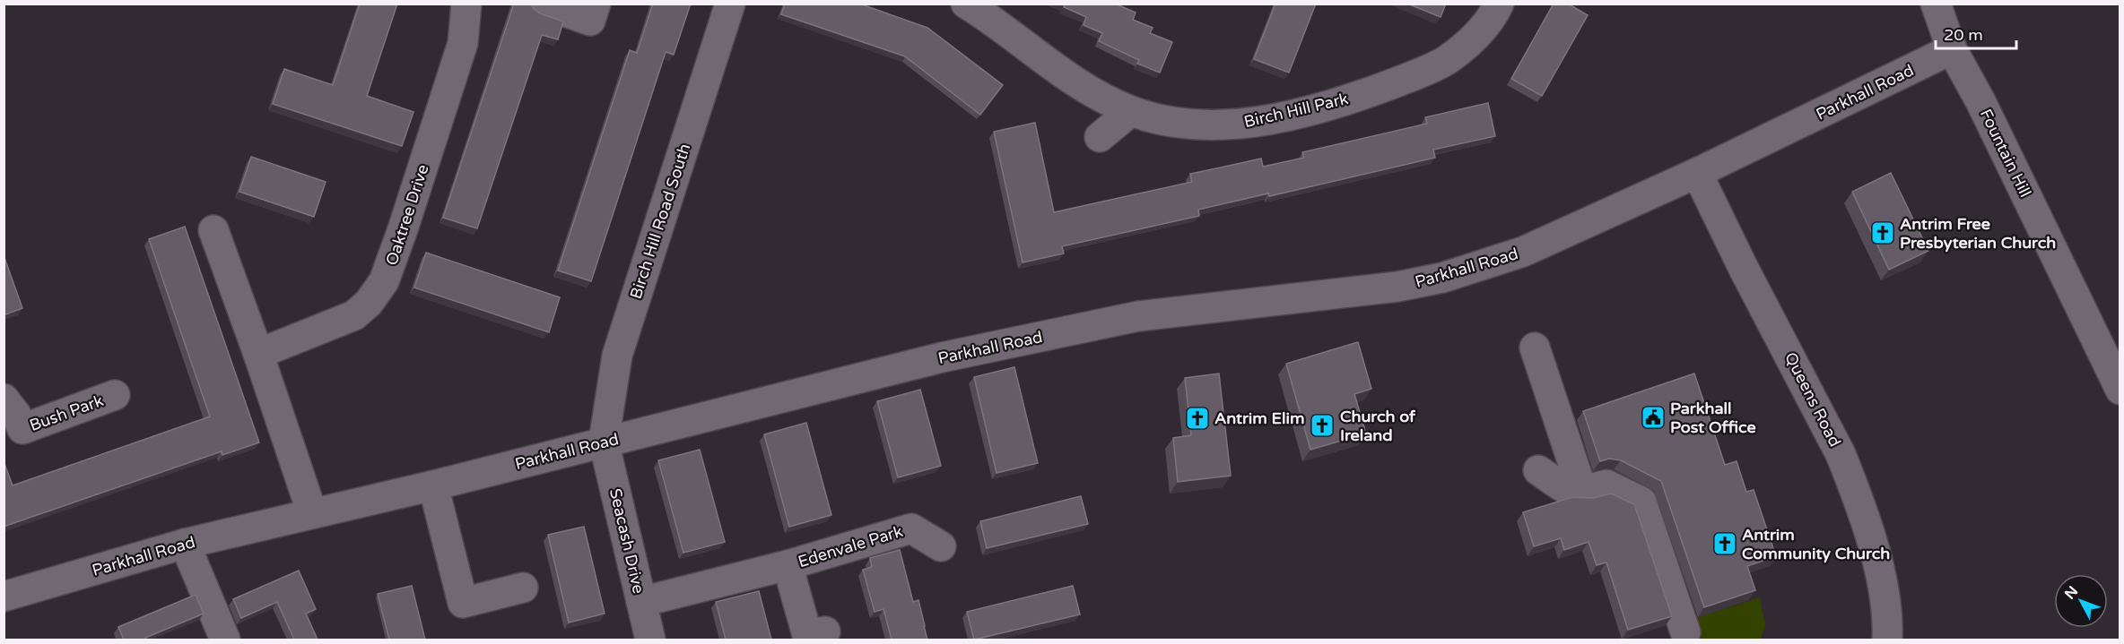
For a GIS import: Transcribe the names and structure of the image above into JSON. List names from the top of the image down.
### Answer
{
  "streets": {
    "street": [
      "Parkhall Road",
      "Birch Hill Park",
      "Fountain Hill",
      "Oaktree Drive",
      "Birch Hill Road South",
      "Queens Road",
      "Bush Park",
      "Seacash Drive",
      "Edenvale Park"
    ]
  },
  "crossings": [
    ["Parkhall Road", "Fountain Hill"],
    ["Parkhall Road", "Birch Hill Road South"],
    ["Parkhall Road", "Queens Road"],
    ["Parkhall Road", "Seacash Drive"],
    ["Birch Hill Road South", "Seacash Drive"],
    ["Seacash Drive", "Edenvale Park"]
  ],
  "places": {
    "church": [
      "Antrim Free Presbyterian Church",
      "Antrim Elim",
      "Church of Ireland",
      "Antrim Community Church"
    ],
    "public building": ["Parkhall Post Office"]
  },
  "scale_bar": "20 m",
  "north": "top left"
}
